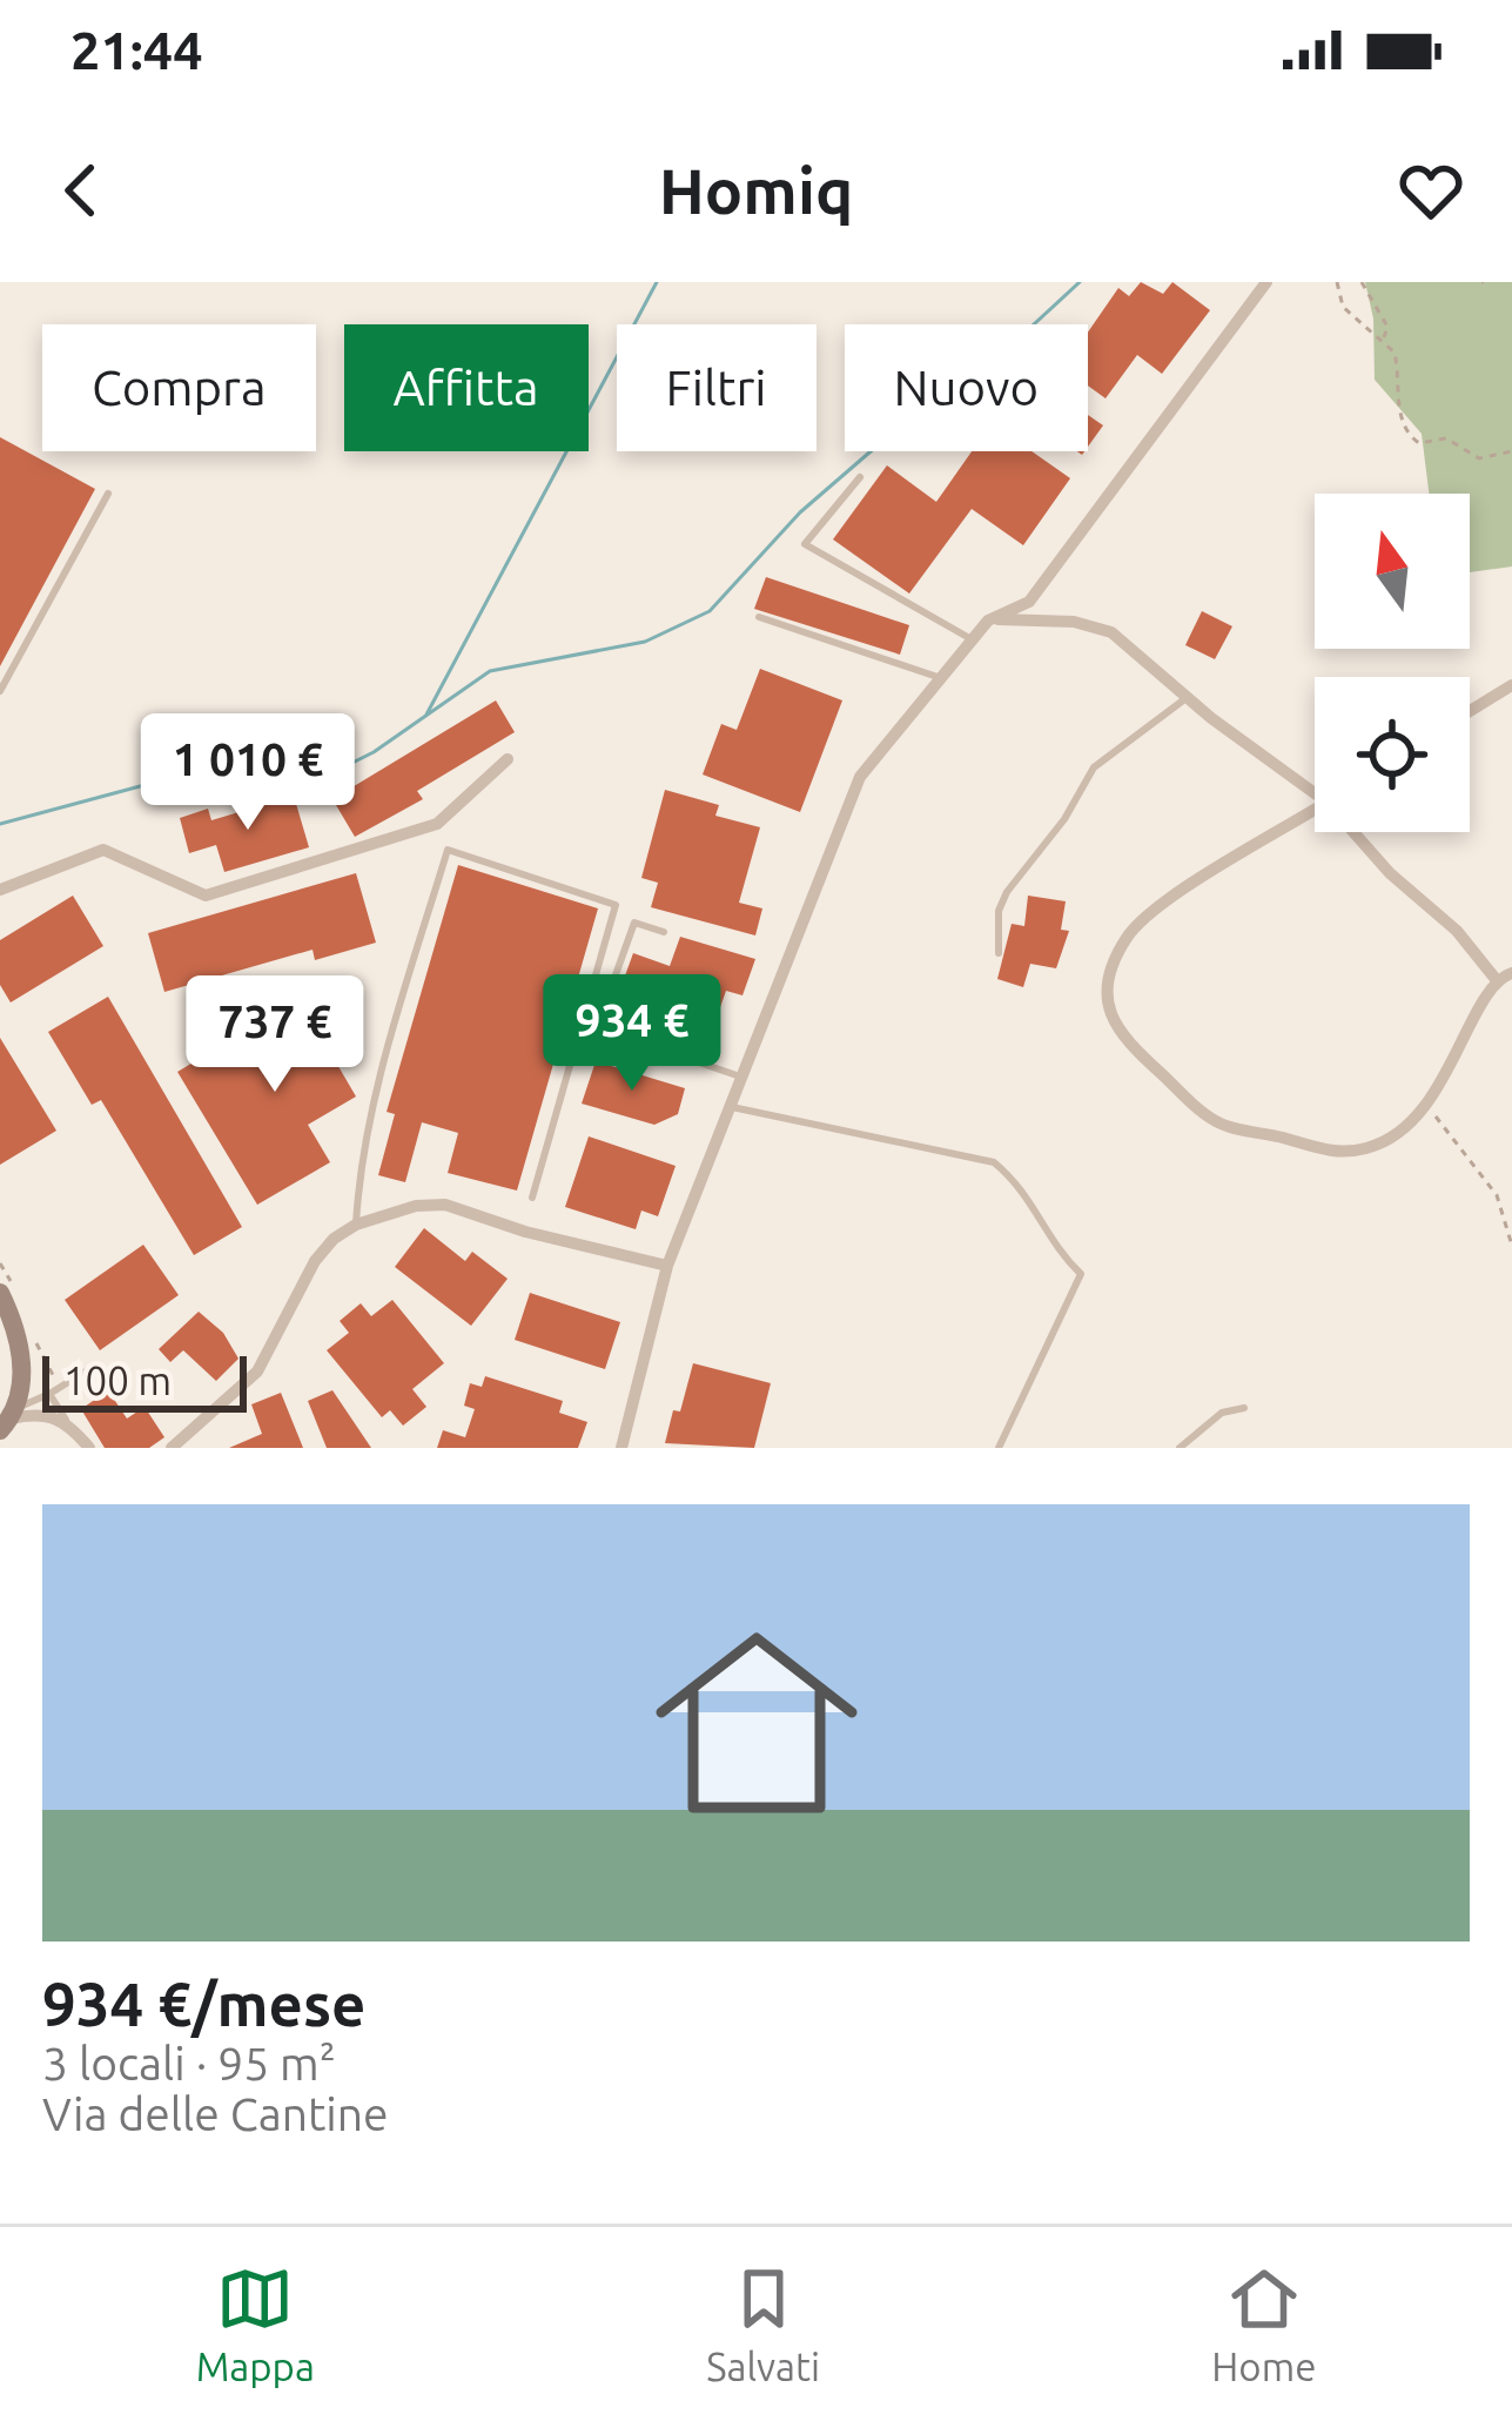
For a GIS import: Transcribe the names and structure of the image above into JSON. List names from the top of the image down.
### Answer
{
  "scale_bar": "100 m",
  "north": "top",
  "page": {
    "status": "21:44",
    "header": "Homiq",
    "chip": [
      "Compra",
      "Affitta",
      "Filtri",
      "Nuovo"
    ],
    "price": ["1 010 €", "934 €", "737 €"],
    "scale": "100 m",
    "list": [
      {
        "name": "934 €/mese",
        "note": "3 locali · 95 m² · Via delle Cantine"
      }
    ],
    "tabs": ["Mappa", "Salvati", "Home"]
  }
}
